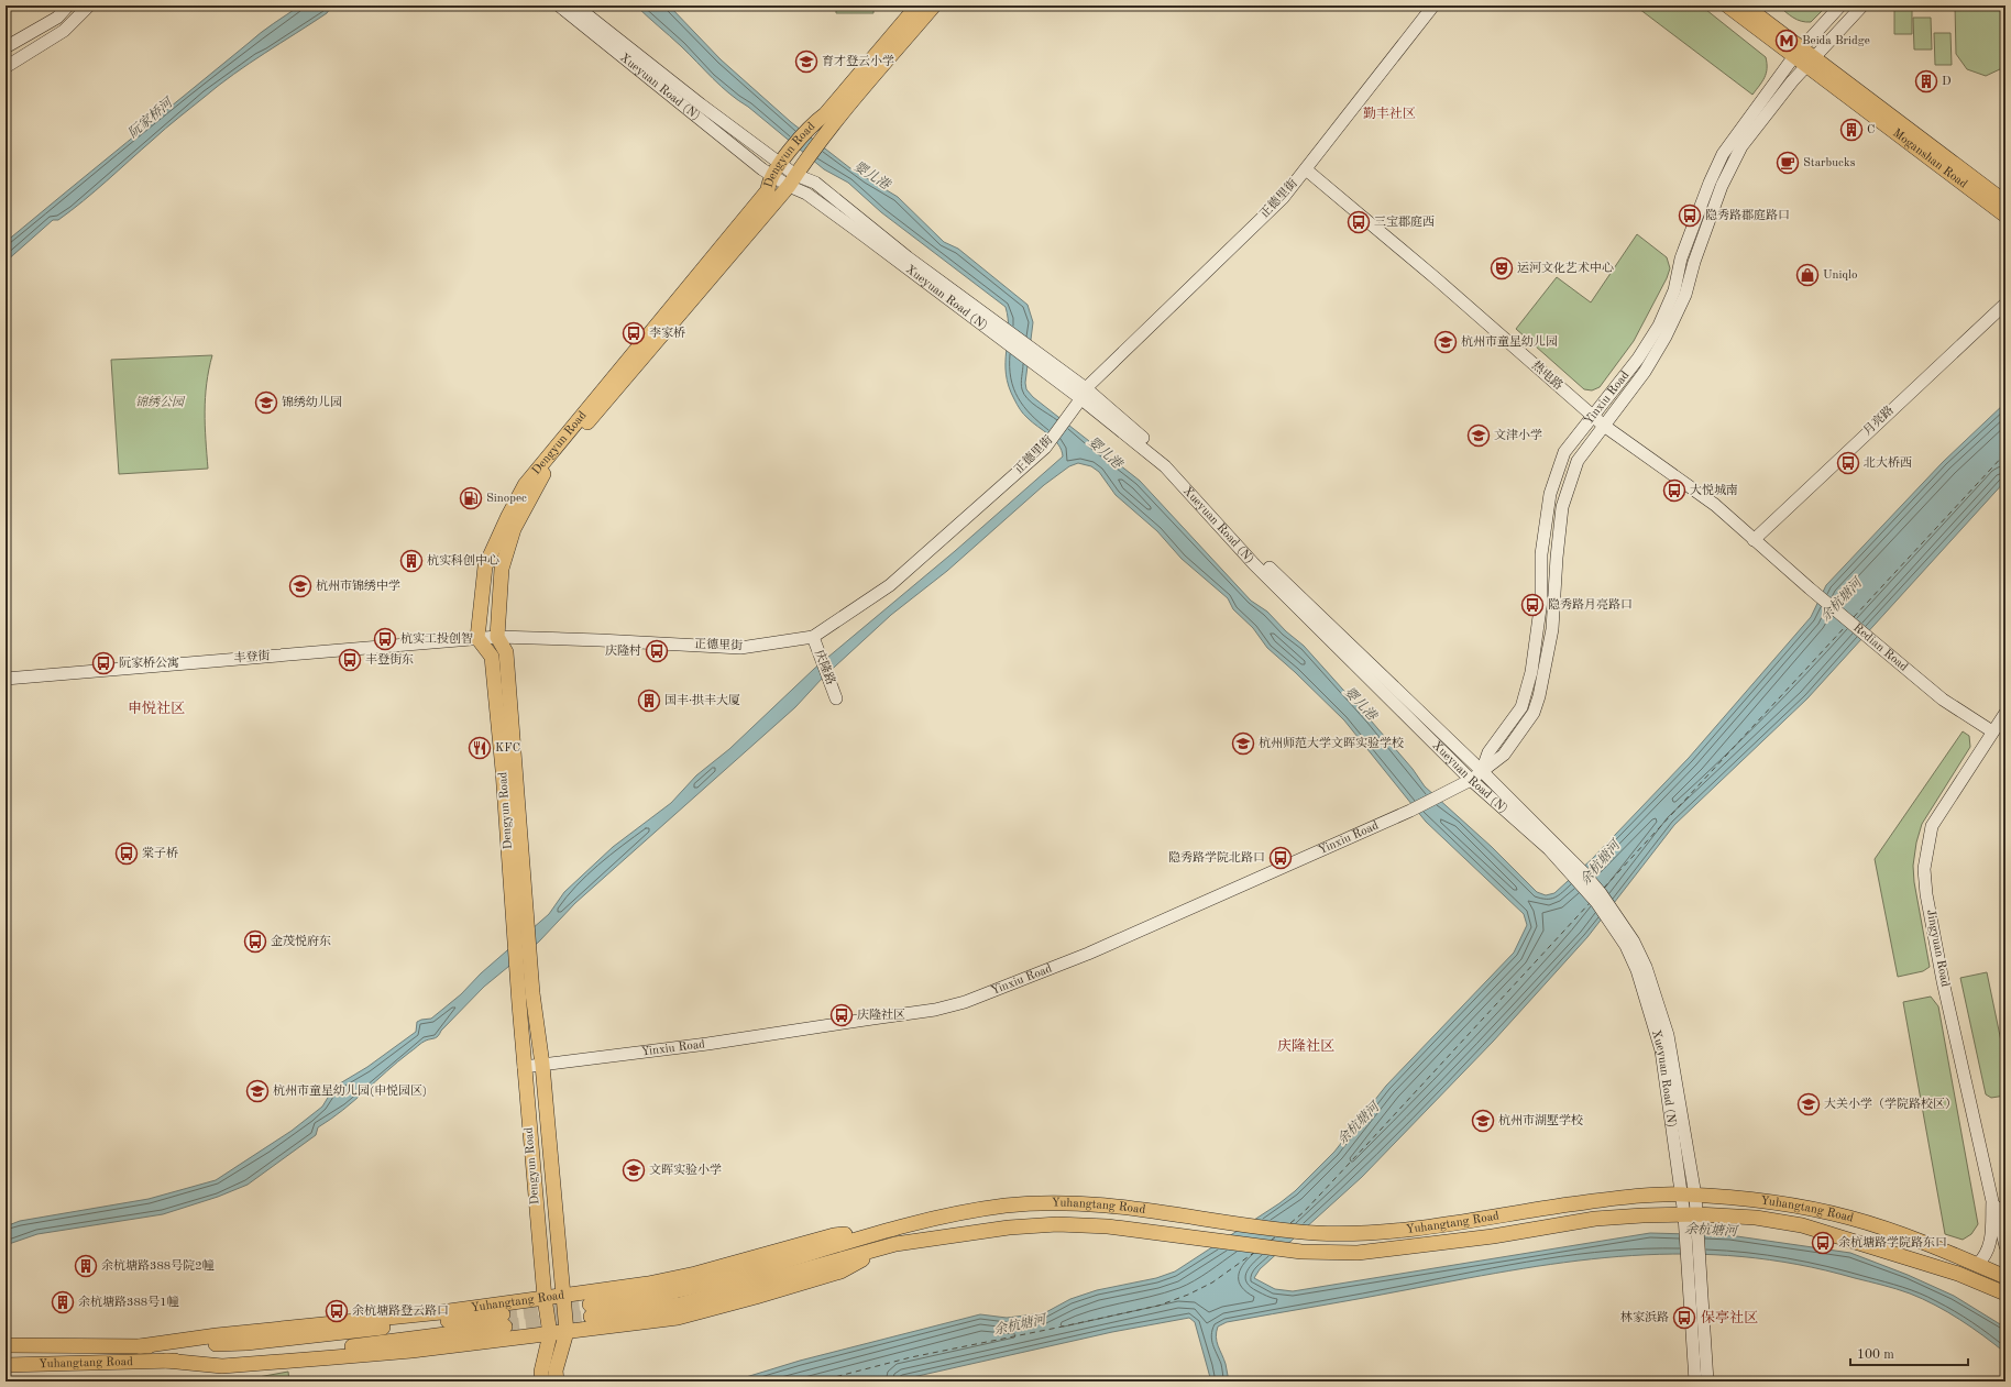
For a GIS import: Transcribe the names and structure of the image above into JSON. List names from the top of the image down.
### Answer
{
  "streets": {
    "main road": [
      "Xueyuan Road (N)",
      "Dengyun Road",
      "Moganshan Road",
      "正德里街",
      "热电路",
      "Yinxiu Road",
      "月亮路",
      "Redian Road",
      "丰登街",
      "庆隆路",
      "Jingyuan Road",
      "Yuhangtang Road"
    ]
  },
  "crossings": [
    ["Xueyuan Road (N)", "Dengyun Road"],
    ["Xueyuan Road (N)", "正德里街"],
    ["Xueyuan Road (N)", "Yinxiu Road"],
    ["Xueyuan Road (N)", "Yuhangtang Road"],
    ["Dengyun Road", "正德里街"],
    ["Dengyun Road", "Yinxiu Road"],
    ["Dengyun Road", "丰登街"],
    ["Dengyun Road", "Yuhangtang Road"],
    ["Moganshan Road", "Yinxiu Road"],
    ["正德里街", "热电路"],
    ["正德里街", "丰登街"],
    ["正德里街", "庆隆路"],
    ["热电路", "Yinxiu Road"],
    ["热电路", "月亮路"],
    ["热电路", "Redian Road"],
    ["月亮路", "Redian Road"],
    ["Redian Road", "Jingyuan Road"],
    ["Jingyuan Road", "Yuhangtang Road"]
  ],
  "districts": [
    "勤丰社区",
    "申悦社区",
    "庆隆社区",
    "保亭社区"
  ],
  "water": ["阮家桥河", "婴儿港", "余杭塘河"],
  "parks": ["锦绣公园"],
  "places": {
    "metro station": ["Beida Bridge"],
    "school or university": [
      "育才登云小学",
      "杭州市童星幼儿园",
      "锦绣幼儿园",
      "文津小学",
      "杭州市锦绣中学",
      "杭州师范大学文晖实验学校",
      "杭州市童星幼儿园(申悦园区)",
      "大关小学（学院路校区）",
      "杭州市湖墅学校",
      "文晖实验小学"
    ],
    "building": [
      "D",
      "C",
      "杭实科创中心",
      "国丰·拱丰大厦",
      "余杭塘路388号院2幢",
      "余杭塘路388号1幢"
    ],
    "cafe": ["Starbucks"],
    "bus stop": [
      "隐秀路郡庭路口",
      "三宝郡庭西",
      "李家桥",
      "北大桥西",
      "大悦城南",
      "隐秀路月亮路口",
      "杭实工投创智",
      "庆隆村",
      "丰登街东",
      "阮家桥公寓",
      "棠子桥",
      "隐秀路学院北路口",
      "金茂悦府东",
      "庆隆社区",
      "余杭塘路学院路东口",
      "余杭塘路登云路口",
      "林家浜路"
    ],
    "theatre": ["运河文化艺术中心"],
    "shop": ["Uniqlo"],
    "fuel station": ["Sinopec"],
    "restaurant": ["KFC"]
  },
  "scale_bar": "100 m"
}
